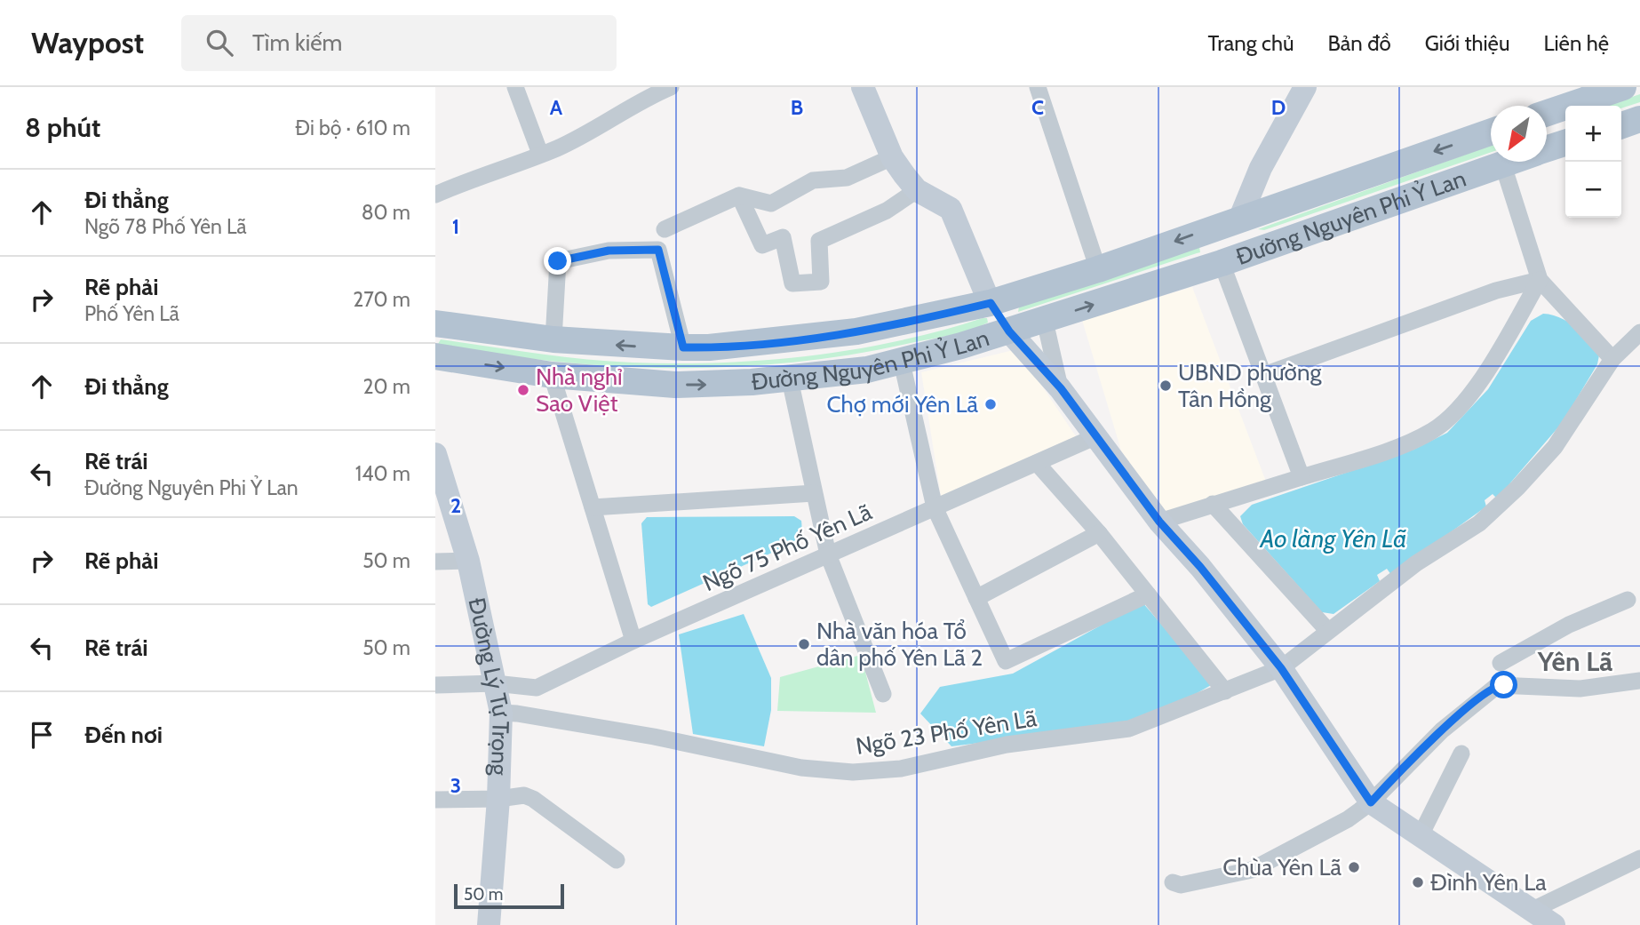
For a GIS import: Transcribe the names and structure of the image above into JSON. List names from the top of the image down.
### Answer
{
  "streets": {
    "main road": ["Đường Nguyên Phi Ỷ Lan"],
    "street": ["Ngõ 75 Phố Yên Lã", "Đường Lý Tự Trọng", "Ngõ 23 Phố Yên Lã"]
  },
  "crossings": [
    ["Ngõ 75 Phố Yên Lã", "Đường Lý Tự Trọng"],
    ["Đường Lý Tự Trọng", "Ngõ 23 Phố Yên Lã"]
  ],
  "districts": ["Yên Lã"],
  "water": ["Ao làng Yên Lã"],
  "places": [
    "UBND phường Tân Hồng",
    "Nhà nghỉ Sao Việt",
    "Chợ mới Yên Lã",
    "Nhà văn hóa Tổ dân phố Yên Lã 2",
    "Chùa Yên Lã",
    "Đình Yên La"
  ],
  "scale_bar": "50 m",
  "north": "bottom left",
  "page": {
    "header": "Waypost",
    "search": "Tìm kiếm",
    "nav": [
      "Trang chủ",
      "Bản đồ",
      "Giới thiệu",
      "Liên hệ"
    ],
    "heading": ["8 phút", "Đi bộ · 610 m"],
    "map_buttons": ["+", "−"],
    "list": [
      ["Đi thẳng", "Ngõ 78 Phố Yên Lã", "80 m"],
      ["Rẽ phải", "Phố Yên Lã", "270 m"],
      ["Đi thẳng", "20 m"],
      ["Rẽ trái", "Đường Nguyên Phi Ỷ Lan", "140 m"],
      ["Rẽ phải", "50 m"],
      ["Rẽ trái", "50 m"],
      "Đến nơi"
    ],
    "scale": "50 m"
  },
  "grid": {
    "columns": [
      "A",
      "B",
      "C",
      "D"
    ],
    "rows": ["1", "2", "3"]
  }
}
